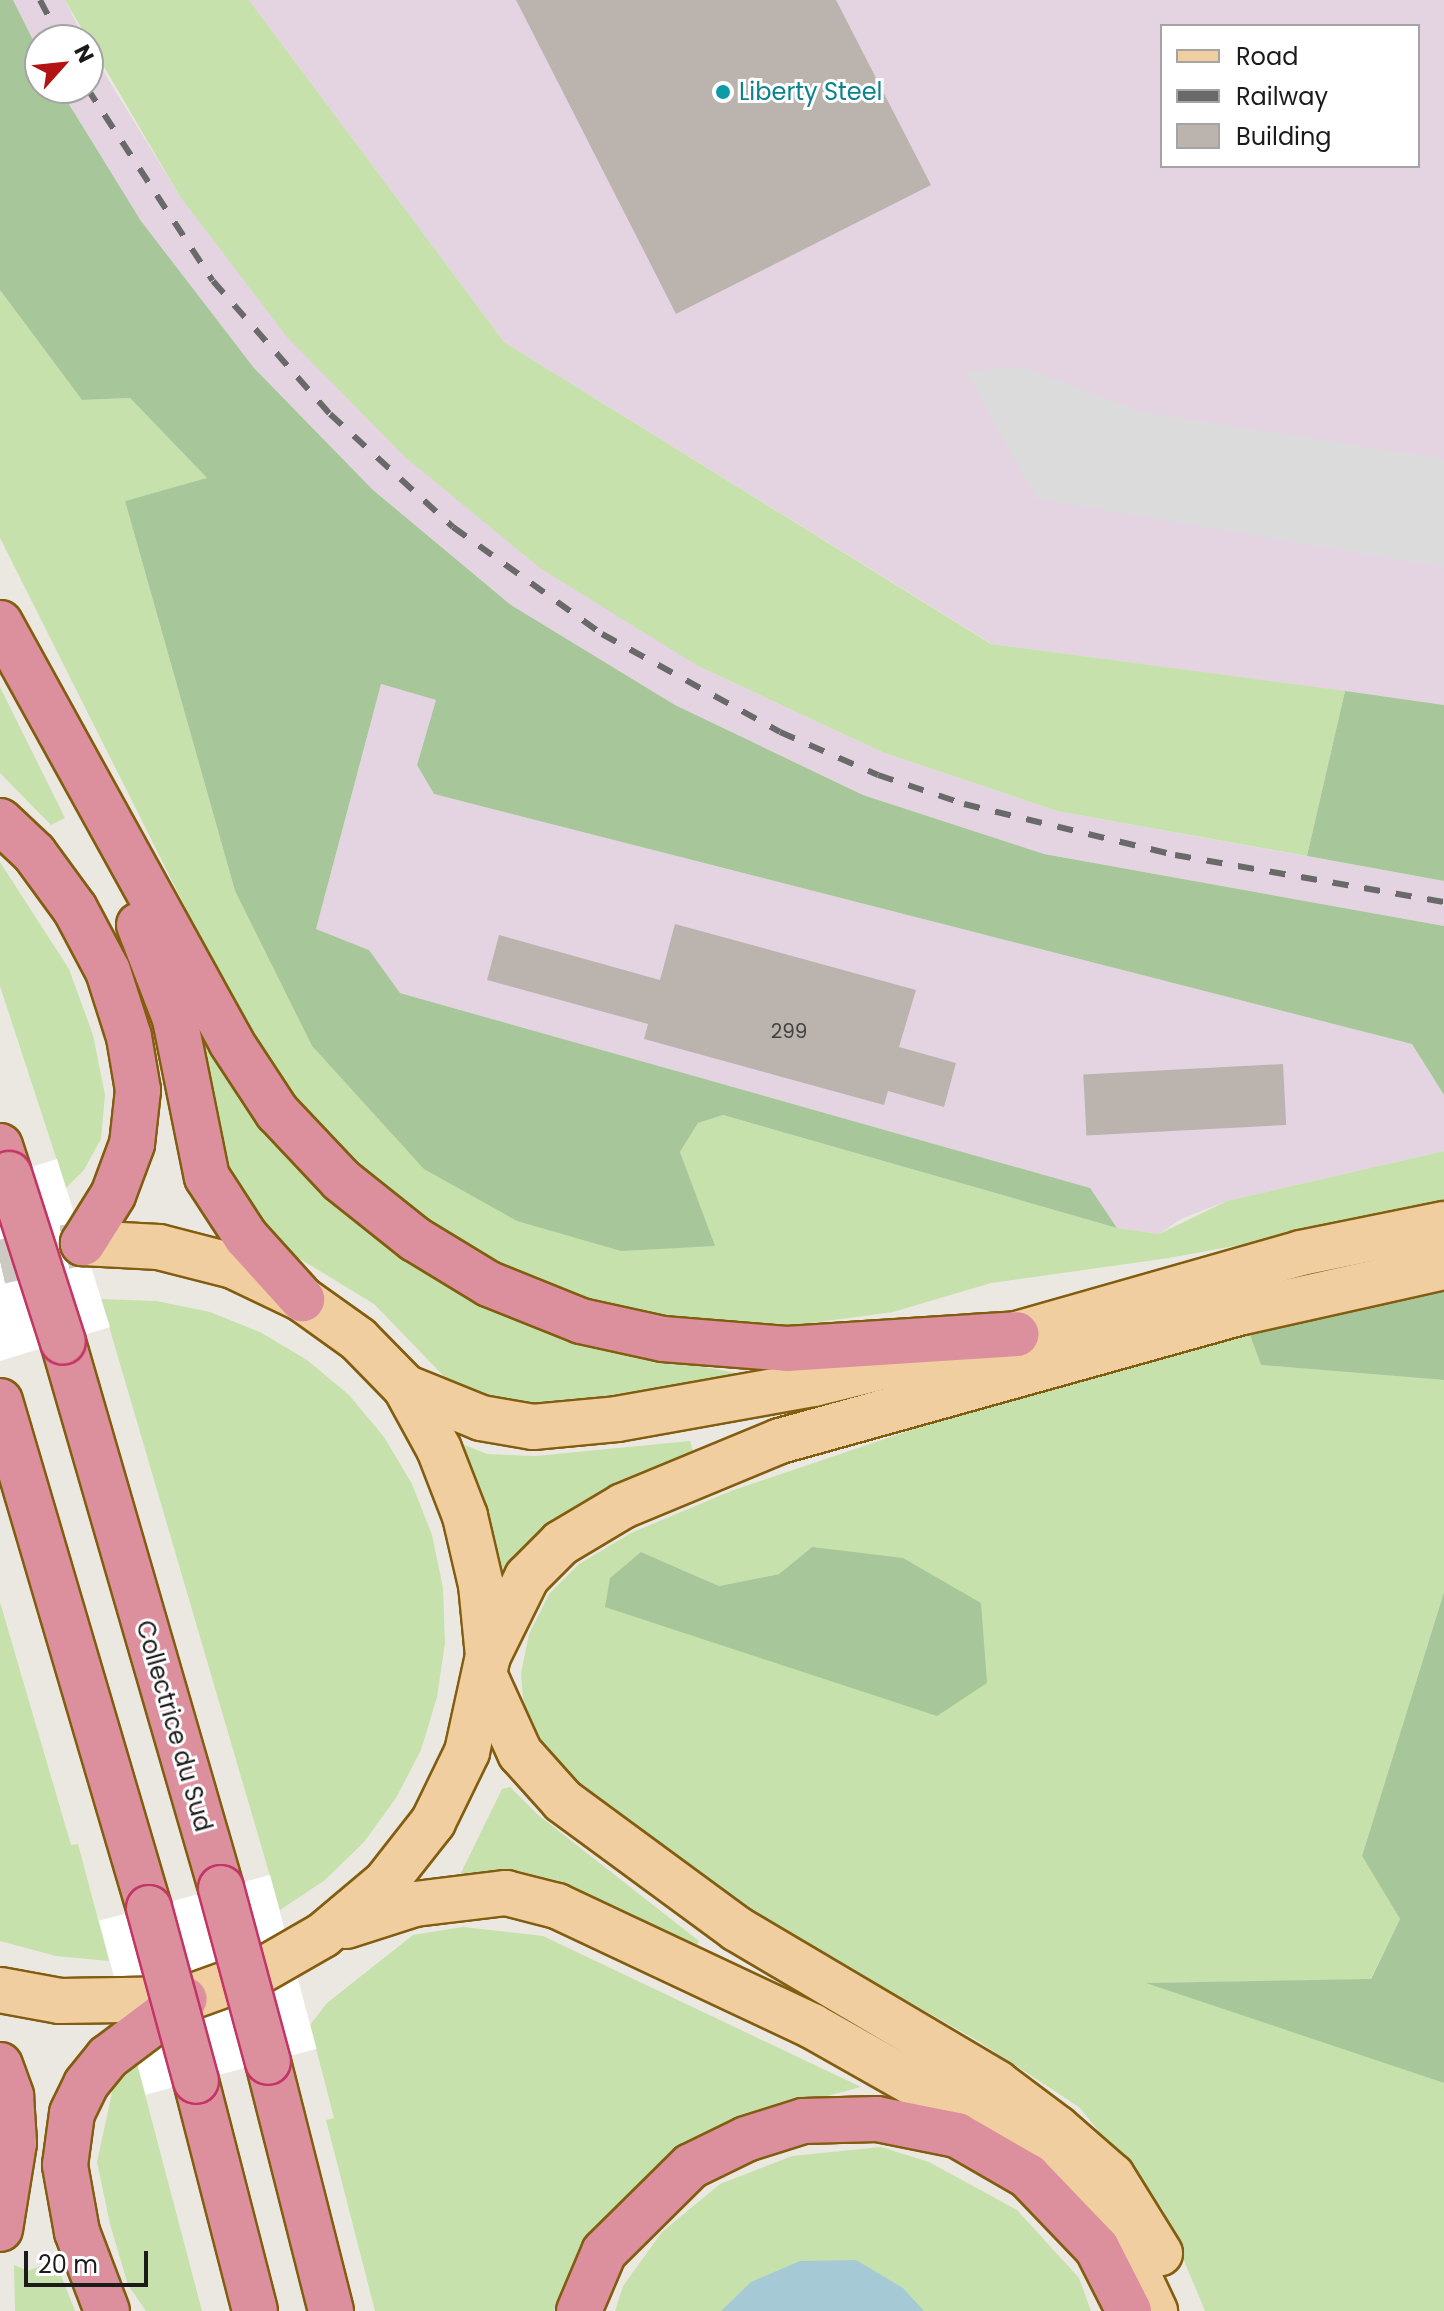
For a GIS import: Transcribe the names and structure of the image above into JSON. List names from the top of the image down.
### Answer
{
  "streets": {
    "highway": ["Collectrice du Sud"]
  },
  "places": ["Liberty Steel"],
  "house_numbers": ["299"],
  "legend": ["Road", "Railway", "Building"],
  "scale_bar": "20 m",
  "north": "top right"
}
